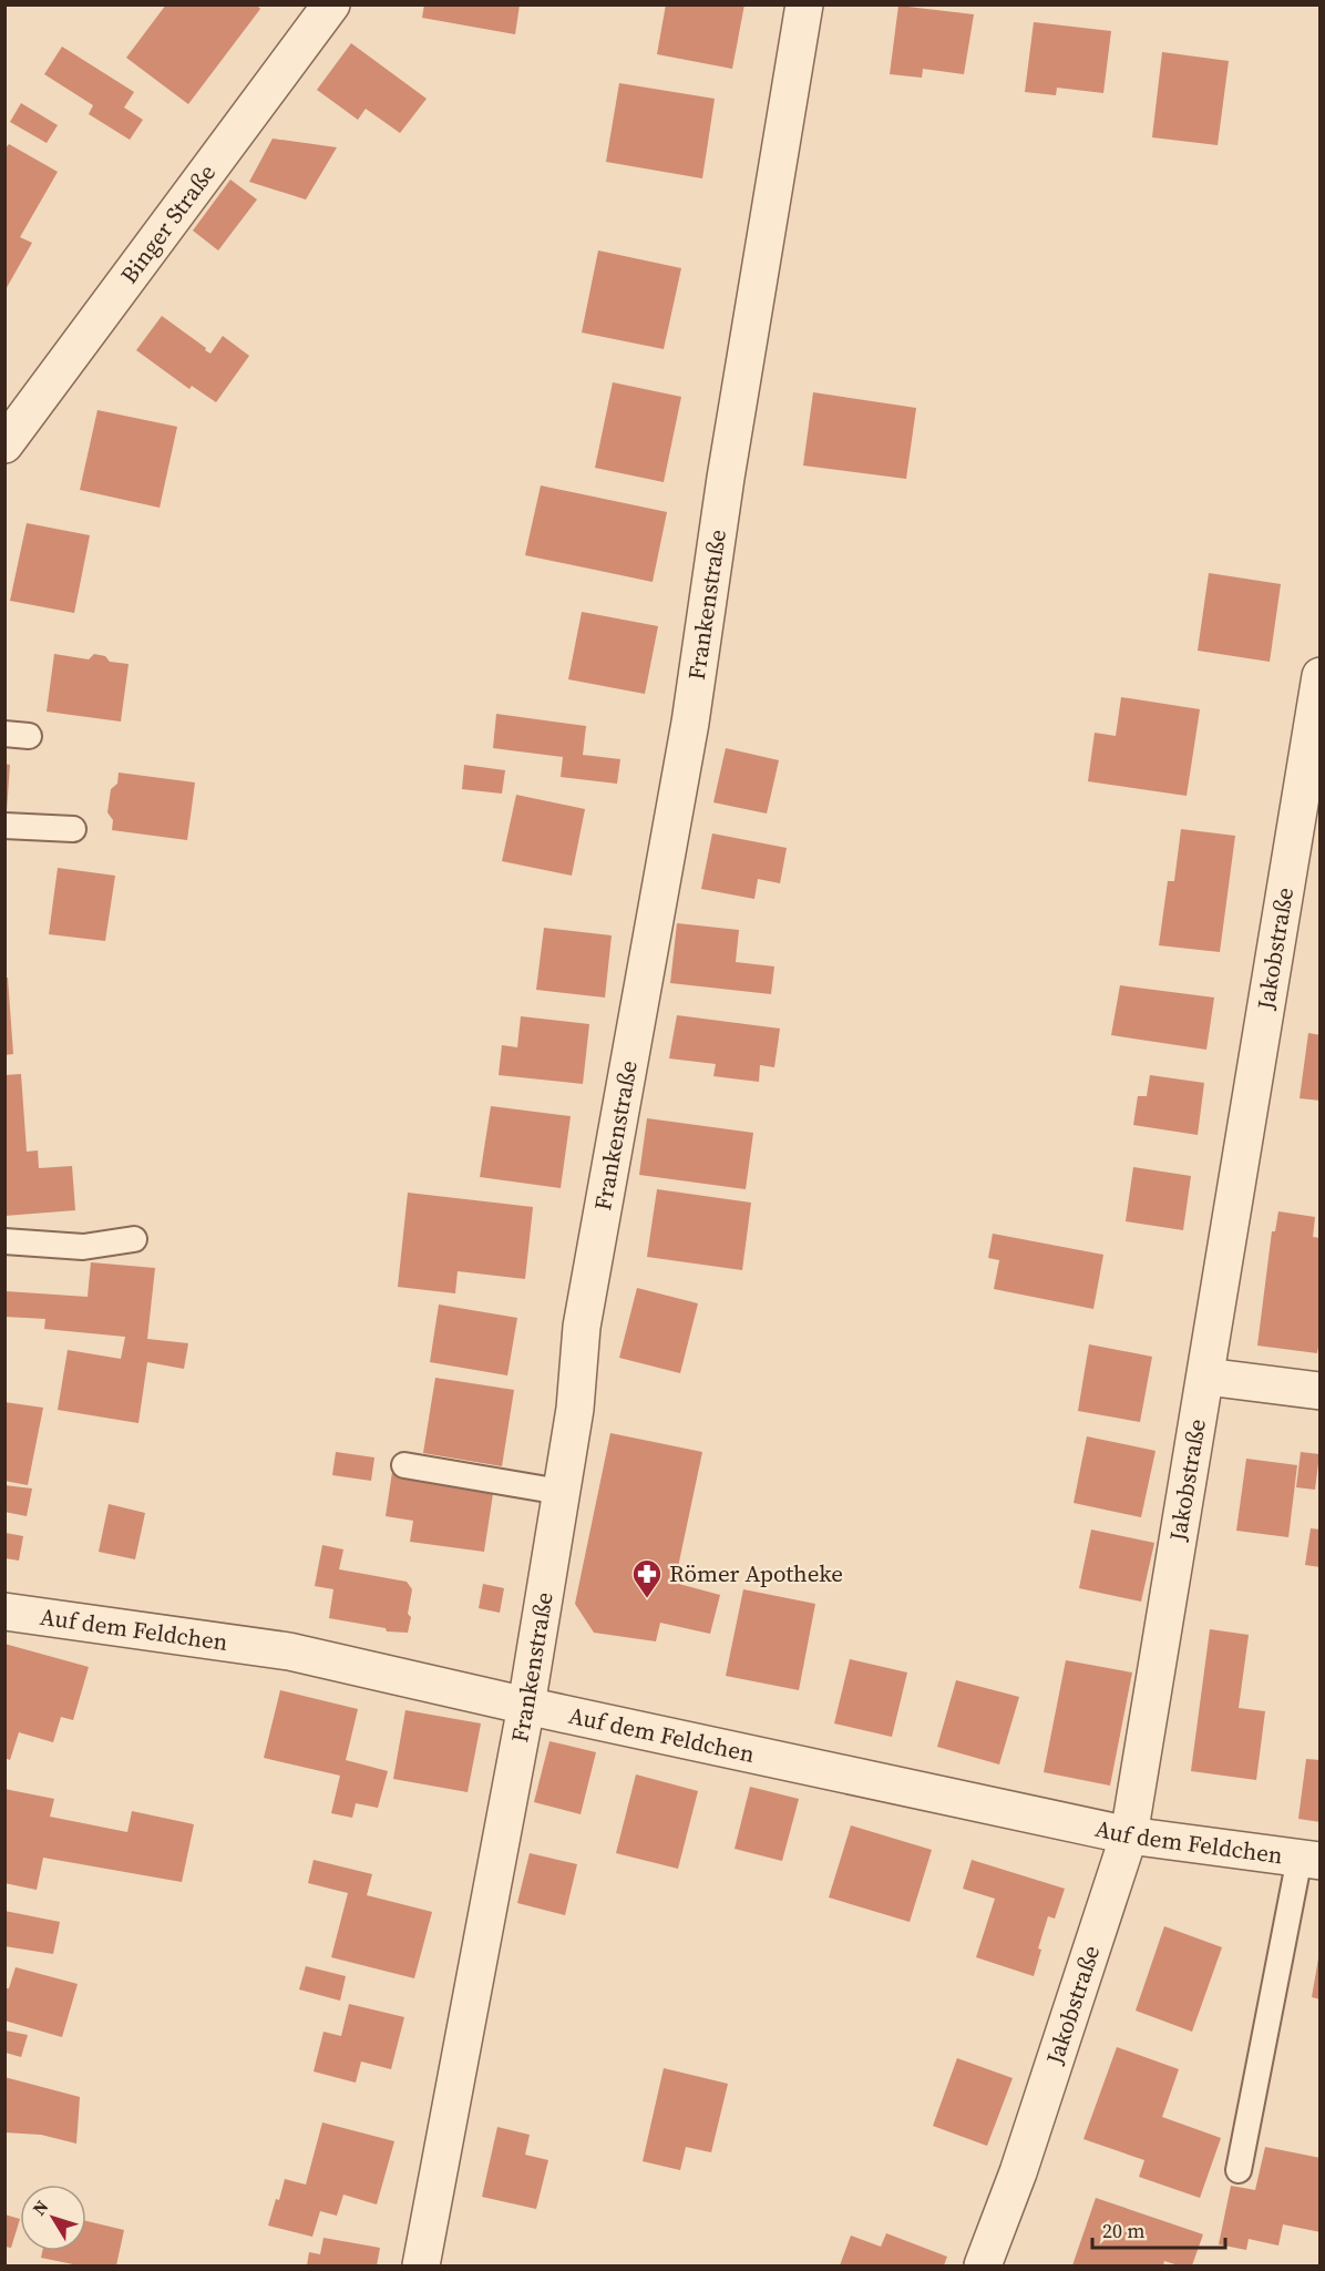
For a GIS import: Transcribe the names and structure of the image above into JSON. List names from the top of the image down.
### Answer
{
  "streets": {
    "street": [
      "Binger Straße",
      "Frankenstraße",
      "Jakobstraße",
      "Auf dem Feldchen"
    ]
  },
  "crossings": [
    ["Frankenstraße", "Auf dem Feldchen"],
    ["Jakobstraße", "Auf dem Feldchen"]
  ],
  "places": {
    "pharmacy": ["Römer Apotheke"]
  },
  "scale_bar": "20 m",
  "north": "top left"
}
